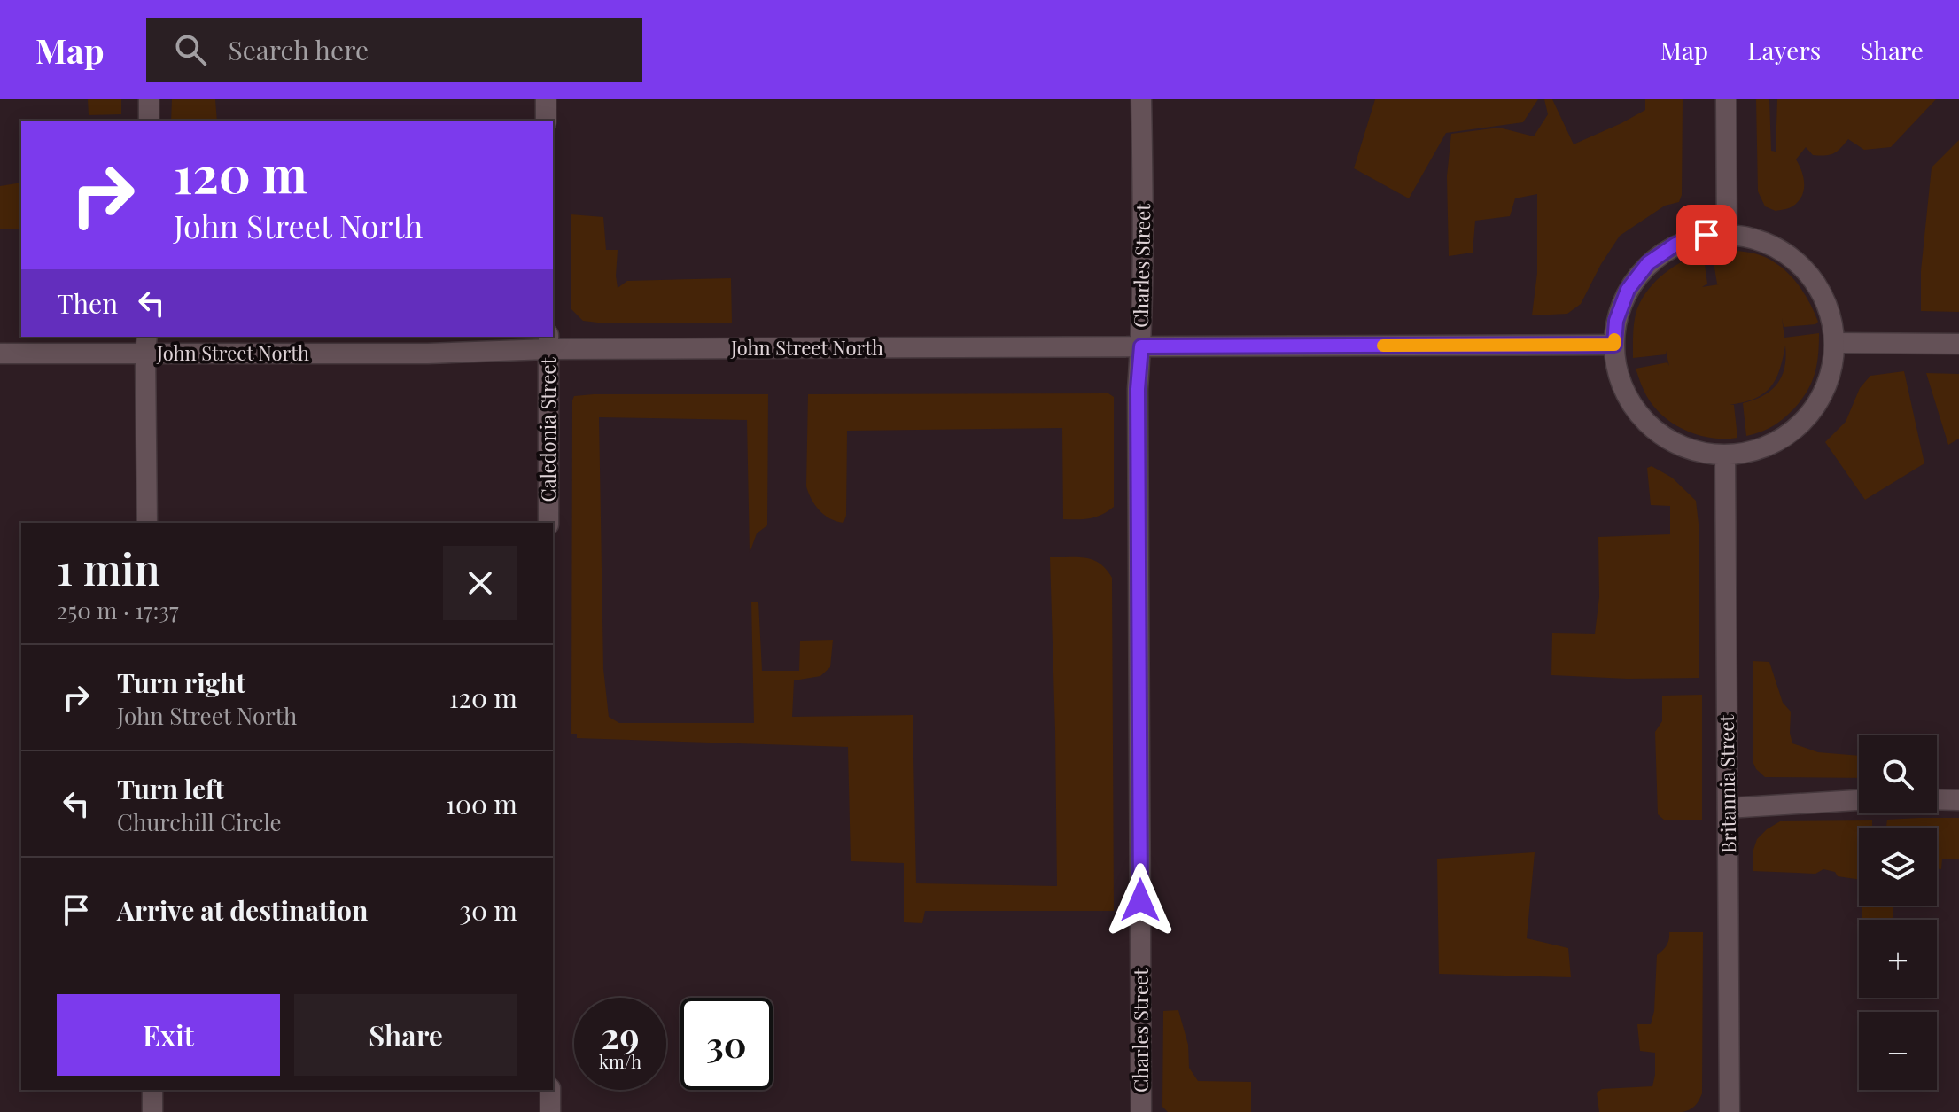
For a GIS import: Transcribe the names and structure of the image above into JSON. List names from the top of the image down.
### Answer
{
  "streets": {
    "street": [
      "Charles Street",
      "John Street North",
      "Caledonia Street",
      "Britannia Street"
    ]
  },
  "crossings": [
    ["Charles Street", "John Street North"],
    ["John Street North", "Caledonia Street"],
    ["John Street North", "Britannia Street"]
  ],
  "page": {
    "header": "Map",
    "search": "Search here",
    "nav": ["Map", "Layers", "Share"],
    "turn": ["120 m", "John Street North"],
    "then": "Then",
    "heading": ["1 min", "250 m · 17:37"],
    "list": [
      {
        "name": "Turn right",
        "note": "John Street North",
        "value": "120 m"
      },
      {
        "name": "Turn left",
        "note": "Churchill Circle",
        "value": "100 m"
      },
      {
        "name": "Arrive at destination",
        "value": "30 m"
      }
    ],
    "map_buttons": ["+", "−"],
    "buttons": ["Exit", "Share"],
    "speed": "29 km/h",
    "limit": "30"
  }
}
